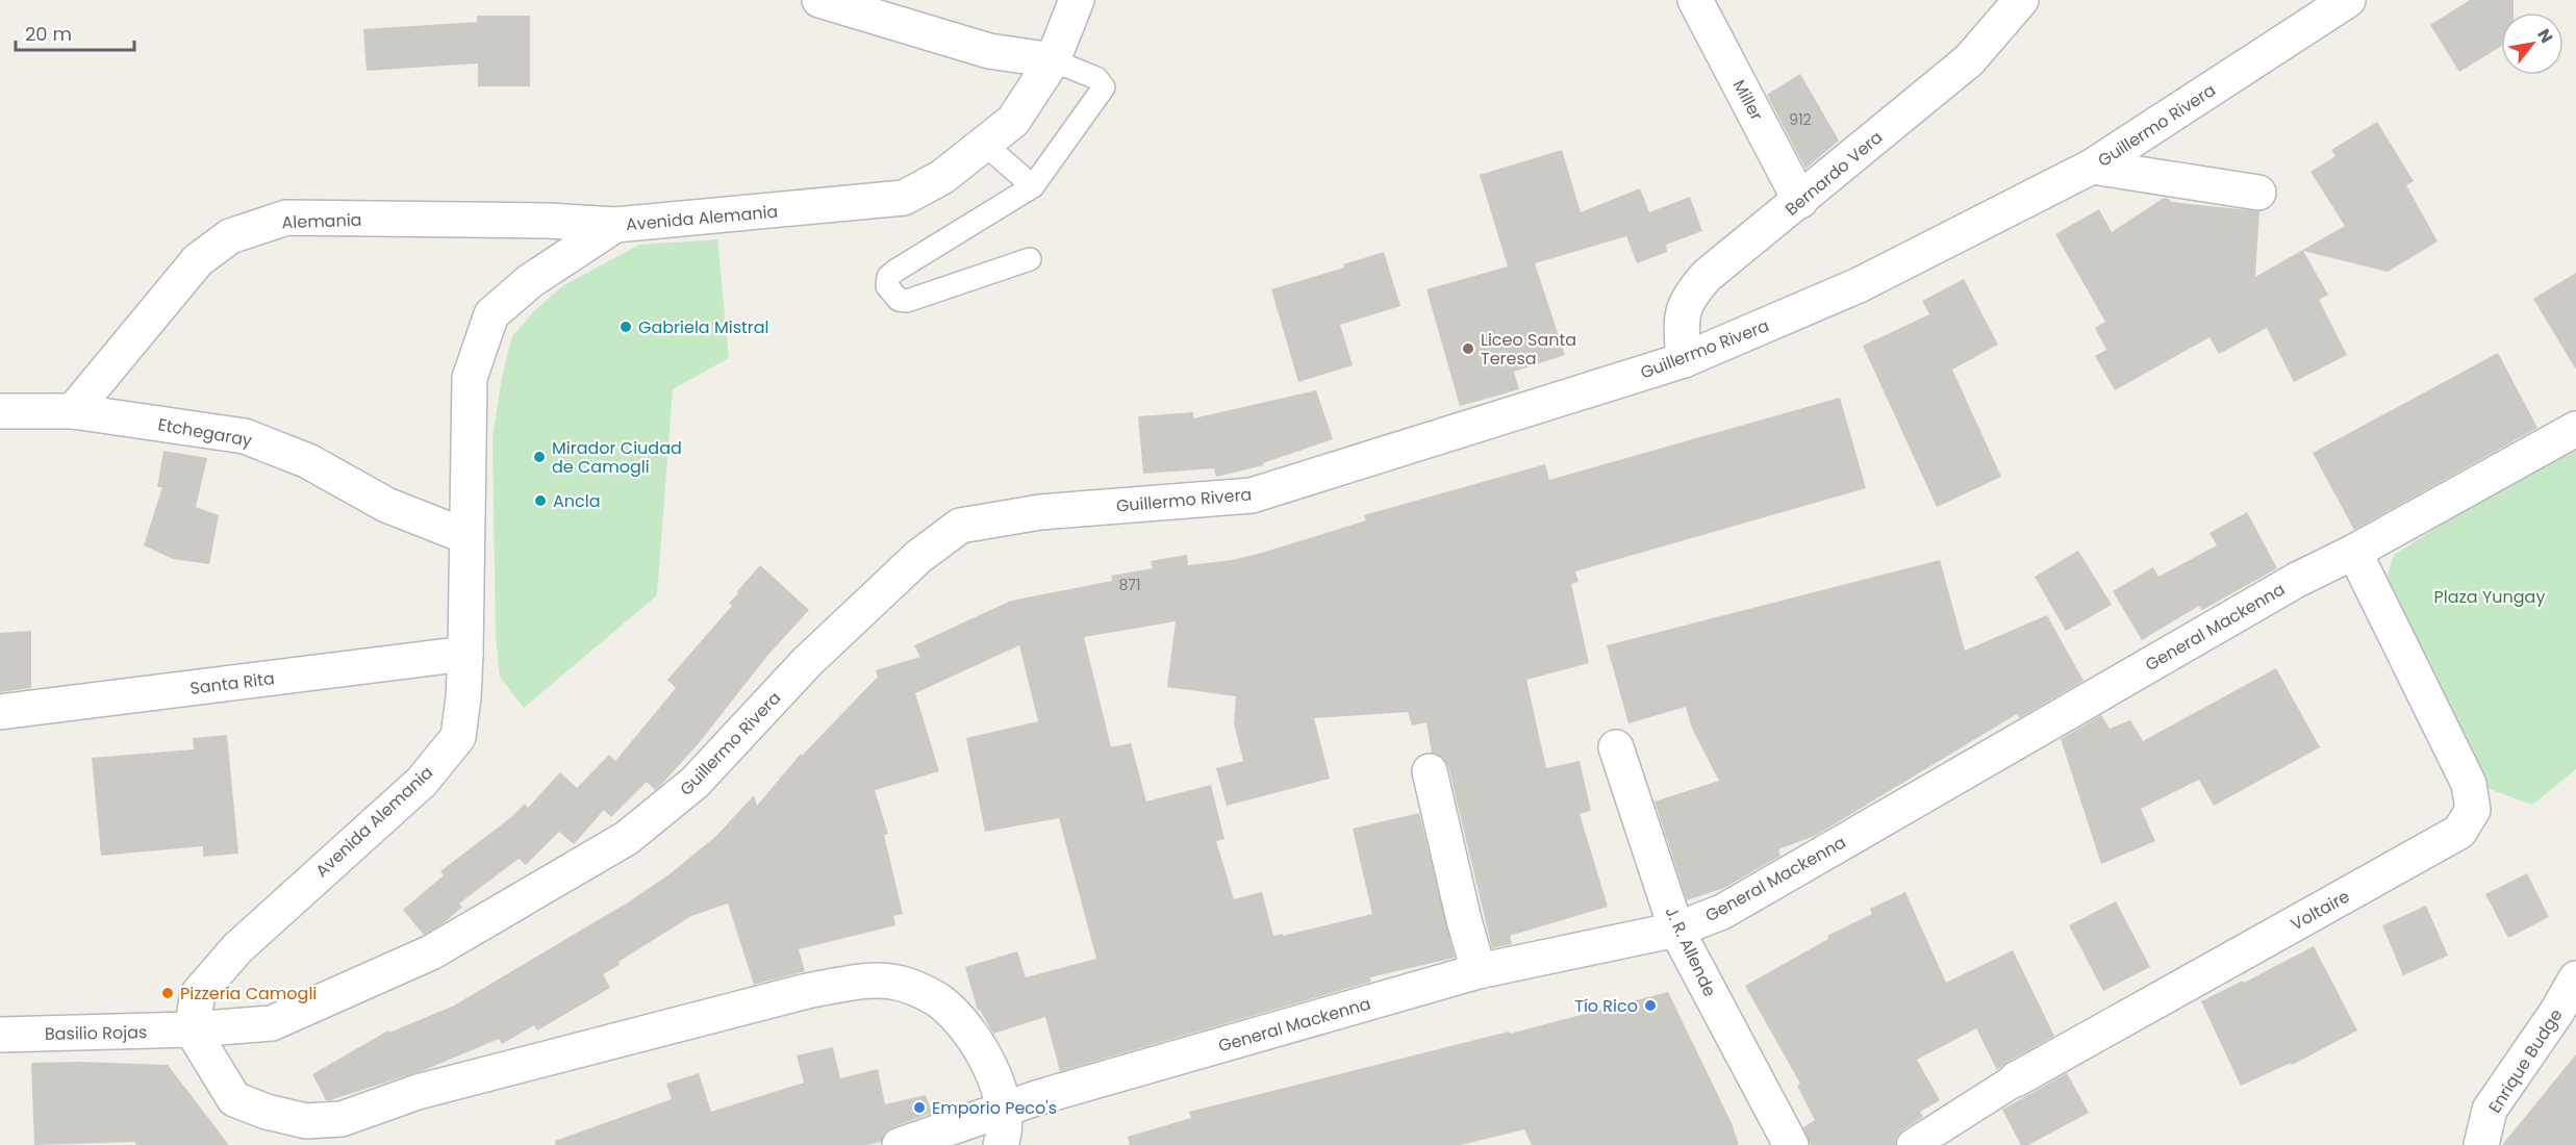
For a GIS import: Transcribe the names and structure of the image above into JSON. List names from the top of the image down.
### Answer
{
  "streets": {
    "street": [
      "Miller",
      "Guillermo Rivera",
      "Bernardo Vera",
      "Avenida Alemania",
      "Alemania",
      "Etchegaray",
      "General Mackenna",
      "Santa Rita",
      "Voltaire",
      "J. R. Allende",
      "Basilio Rojas",
      "Enrique Budge"
    ]
  },
  "crossings": [
    ["Miller", "Bernardo Vera"],
    ["Guillermo Rivera", "Bernardo Vera"],
    ["Guillermo Rivera", "Avenida Alemania"],
    ["Guillermo Rivera", "Basilio Rojas"],
    ["Avenida Alemania", "Alemania"],
    ["Avenida Alemania", "Etchegaray"],
    ["Avenida Alemania", "Santa Rita"],
    ["Avenida Alemania", "Basilio Rojas"],
    ["Alemania", "Etchegaray"],
    ["General Mackenna", "Voltaire"],
    ["General Mackenna", "J. R. Allende"]
  ],
  "parks": ["Plaza Yungay"],
  "places": [
    "Gabriela Mistral",
    "Liceo Santa Teresa",
    "Mirador Ciudad de Camogli",
    "Ancla",
    "Pizzería Camogli",
    "Tío Rico",
    "Emporio Peco's"
  ],
  "house_numbers": ["912", "871"],
  "scale_bar": "20 m",
  "north": "top right"
}
